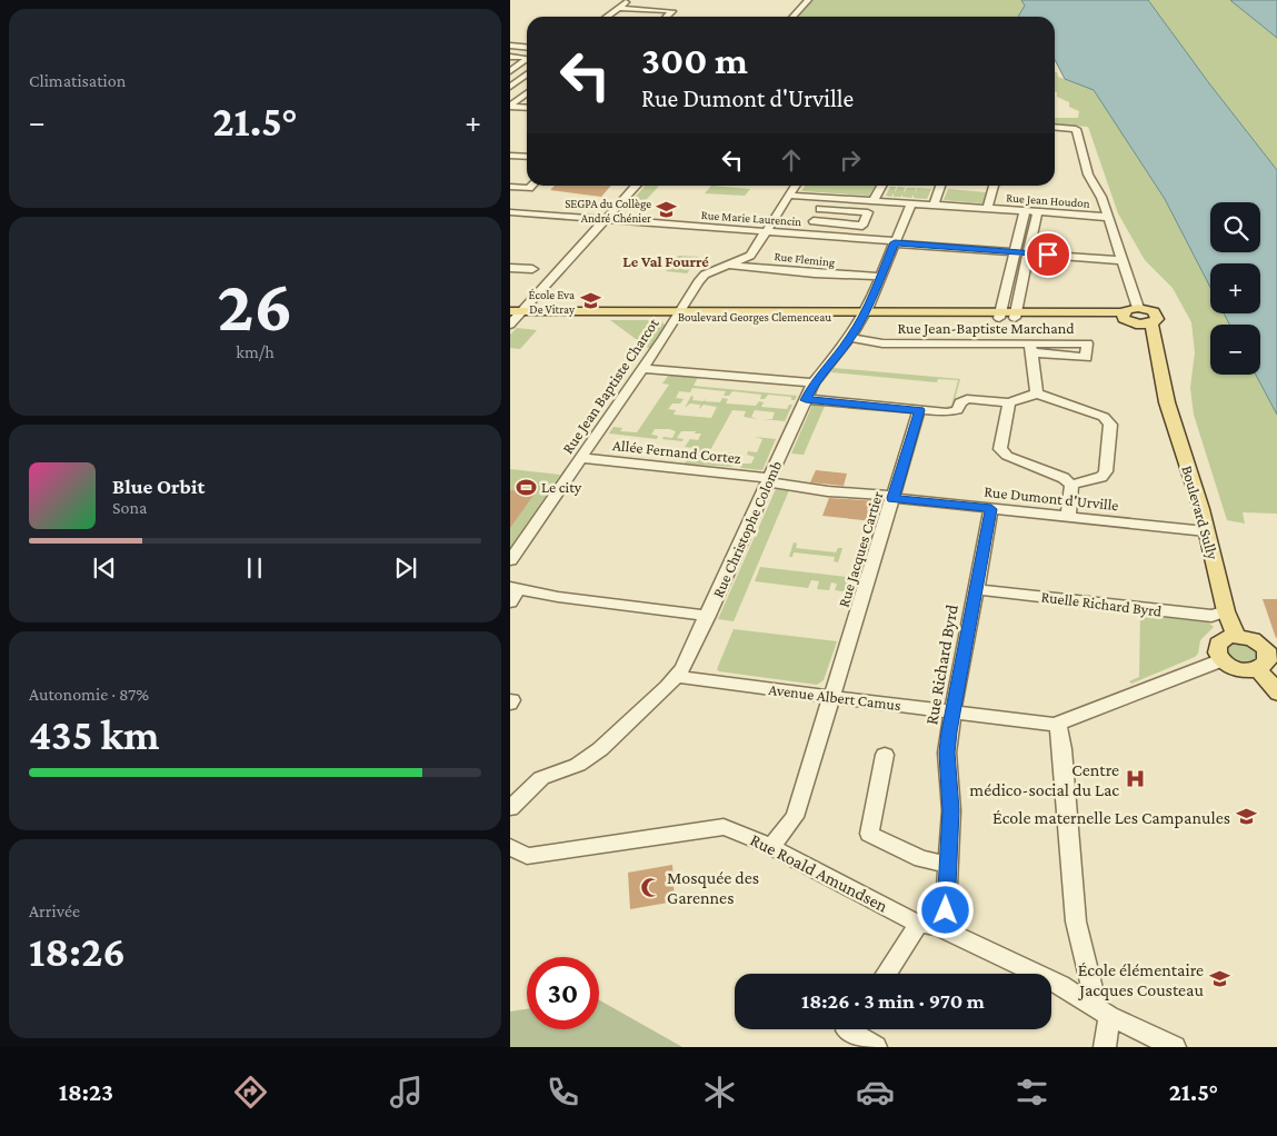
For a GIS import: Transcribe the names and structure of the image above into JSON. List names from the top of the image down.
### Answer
{
  "streets": {
    "main road": ["Boulevard Georges Clemenceau", "Boulevard Sully"],
    "street": [
      "Rue Jean Houdon",
      "Rue Marie Laurencin",
      "Rue Fleming",
      "Rue Jean-Baptiste Marchand",
      "Rue Jean Baptiste Charcot",
      "Allée Fernand Cortez",
      "Rue Dumont d'Urville",
      "Rue Christophe Colomb",
      "Rue Jacques Cartier",
      "Ruelle Richard Byrd",
      "Rue Richard Byrd",
      "Avenue Albert Camus",
      "Rue Roald Amundsen"
    ]
  },
  "crossings": [
    ["Rue Jean Houdon", "Rue Jean Baptiste Charcot"],
    ["Rue Marie Laurencin", "Rue Jean Baptiste Charcot"],
    ["Rue Fleming", "Rue Jean Baptiste Charcot"],
    ["Boulevard Georges Clemenceau", "Rue Jean Baptiste Charcot"],
    ["Rue Jean Baptiste Charcot", "Allée Fernand Cortez"],
    ["Allée Fernand Cortez", "Rue Dumont d'Urville"],
    ["Allée Fernand Cortez", "Rue Christophe Colomb"],
    ["Allée Fernand Cortez", "Rue Jacques Cartier"],
    ["Rue Dumont d'Urville", "Boulevard Sully"],
    ["Rue Dumont d'Urville", "Rue Jacques Cartier"],
    ["Rue Dumont d'Urville", "Rue Richard Byrd"],
    ["Boulevard Sully", "Ruelle Richard Byrd"],
    ["Rue Christophe Colomb", "Avenue Albert Camus"],
    ["Rue Jacques Cartier", "Avenue Albert Camus"],
    ["Rue Jacques Cartier", "Rue Roald Amundsen"],
    ["Ruelle Richard Byrd", "Rue Richard Byrd"],
    ["Rue Richard Byrd", "Avenue Albert Camus"],
    ["Rue Richard Byrd", "Rue Roald Amundsen"]
  ],
  "districts": ["Le Val Fourré"],
  "places": {
    "school or university": [
      "SEGPA du Collège André Chénier",
      "École Eva De Vitray",
      "École maternelle Les Campanules",
      "École élémentaire Jacques Cousteau"
    ],
    "sports": ["Le city"],
    "hospital": ["Centre médico-social du Lac"],
    "mosque": ["Mosquée des Garennes"]
  },
  "page": {
    "tile": [
      "Climatisation",
      ["26", "km/h"],
      ["Autonomie · 87%", "435 km"],
      ["Arrivée", "18:26"]
    ],
    "turn": ["300 m", "Rue Dumont d'Urville"],
    "heat": ["−", "21.5°", "+"],
    "map_buttons": ["+", "−"],
    "song": ["Blue Orbit", "Sona"],
    "limit": "30",
    "trip": "18:26 · 3 min · 970 m",
    "tabs": ["18:23", "21.5°"]
  }
}
